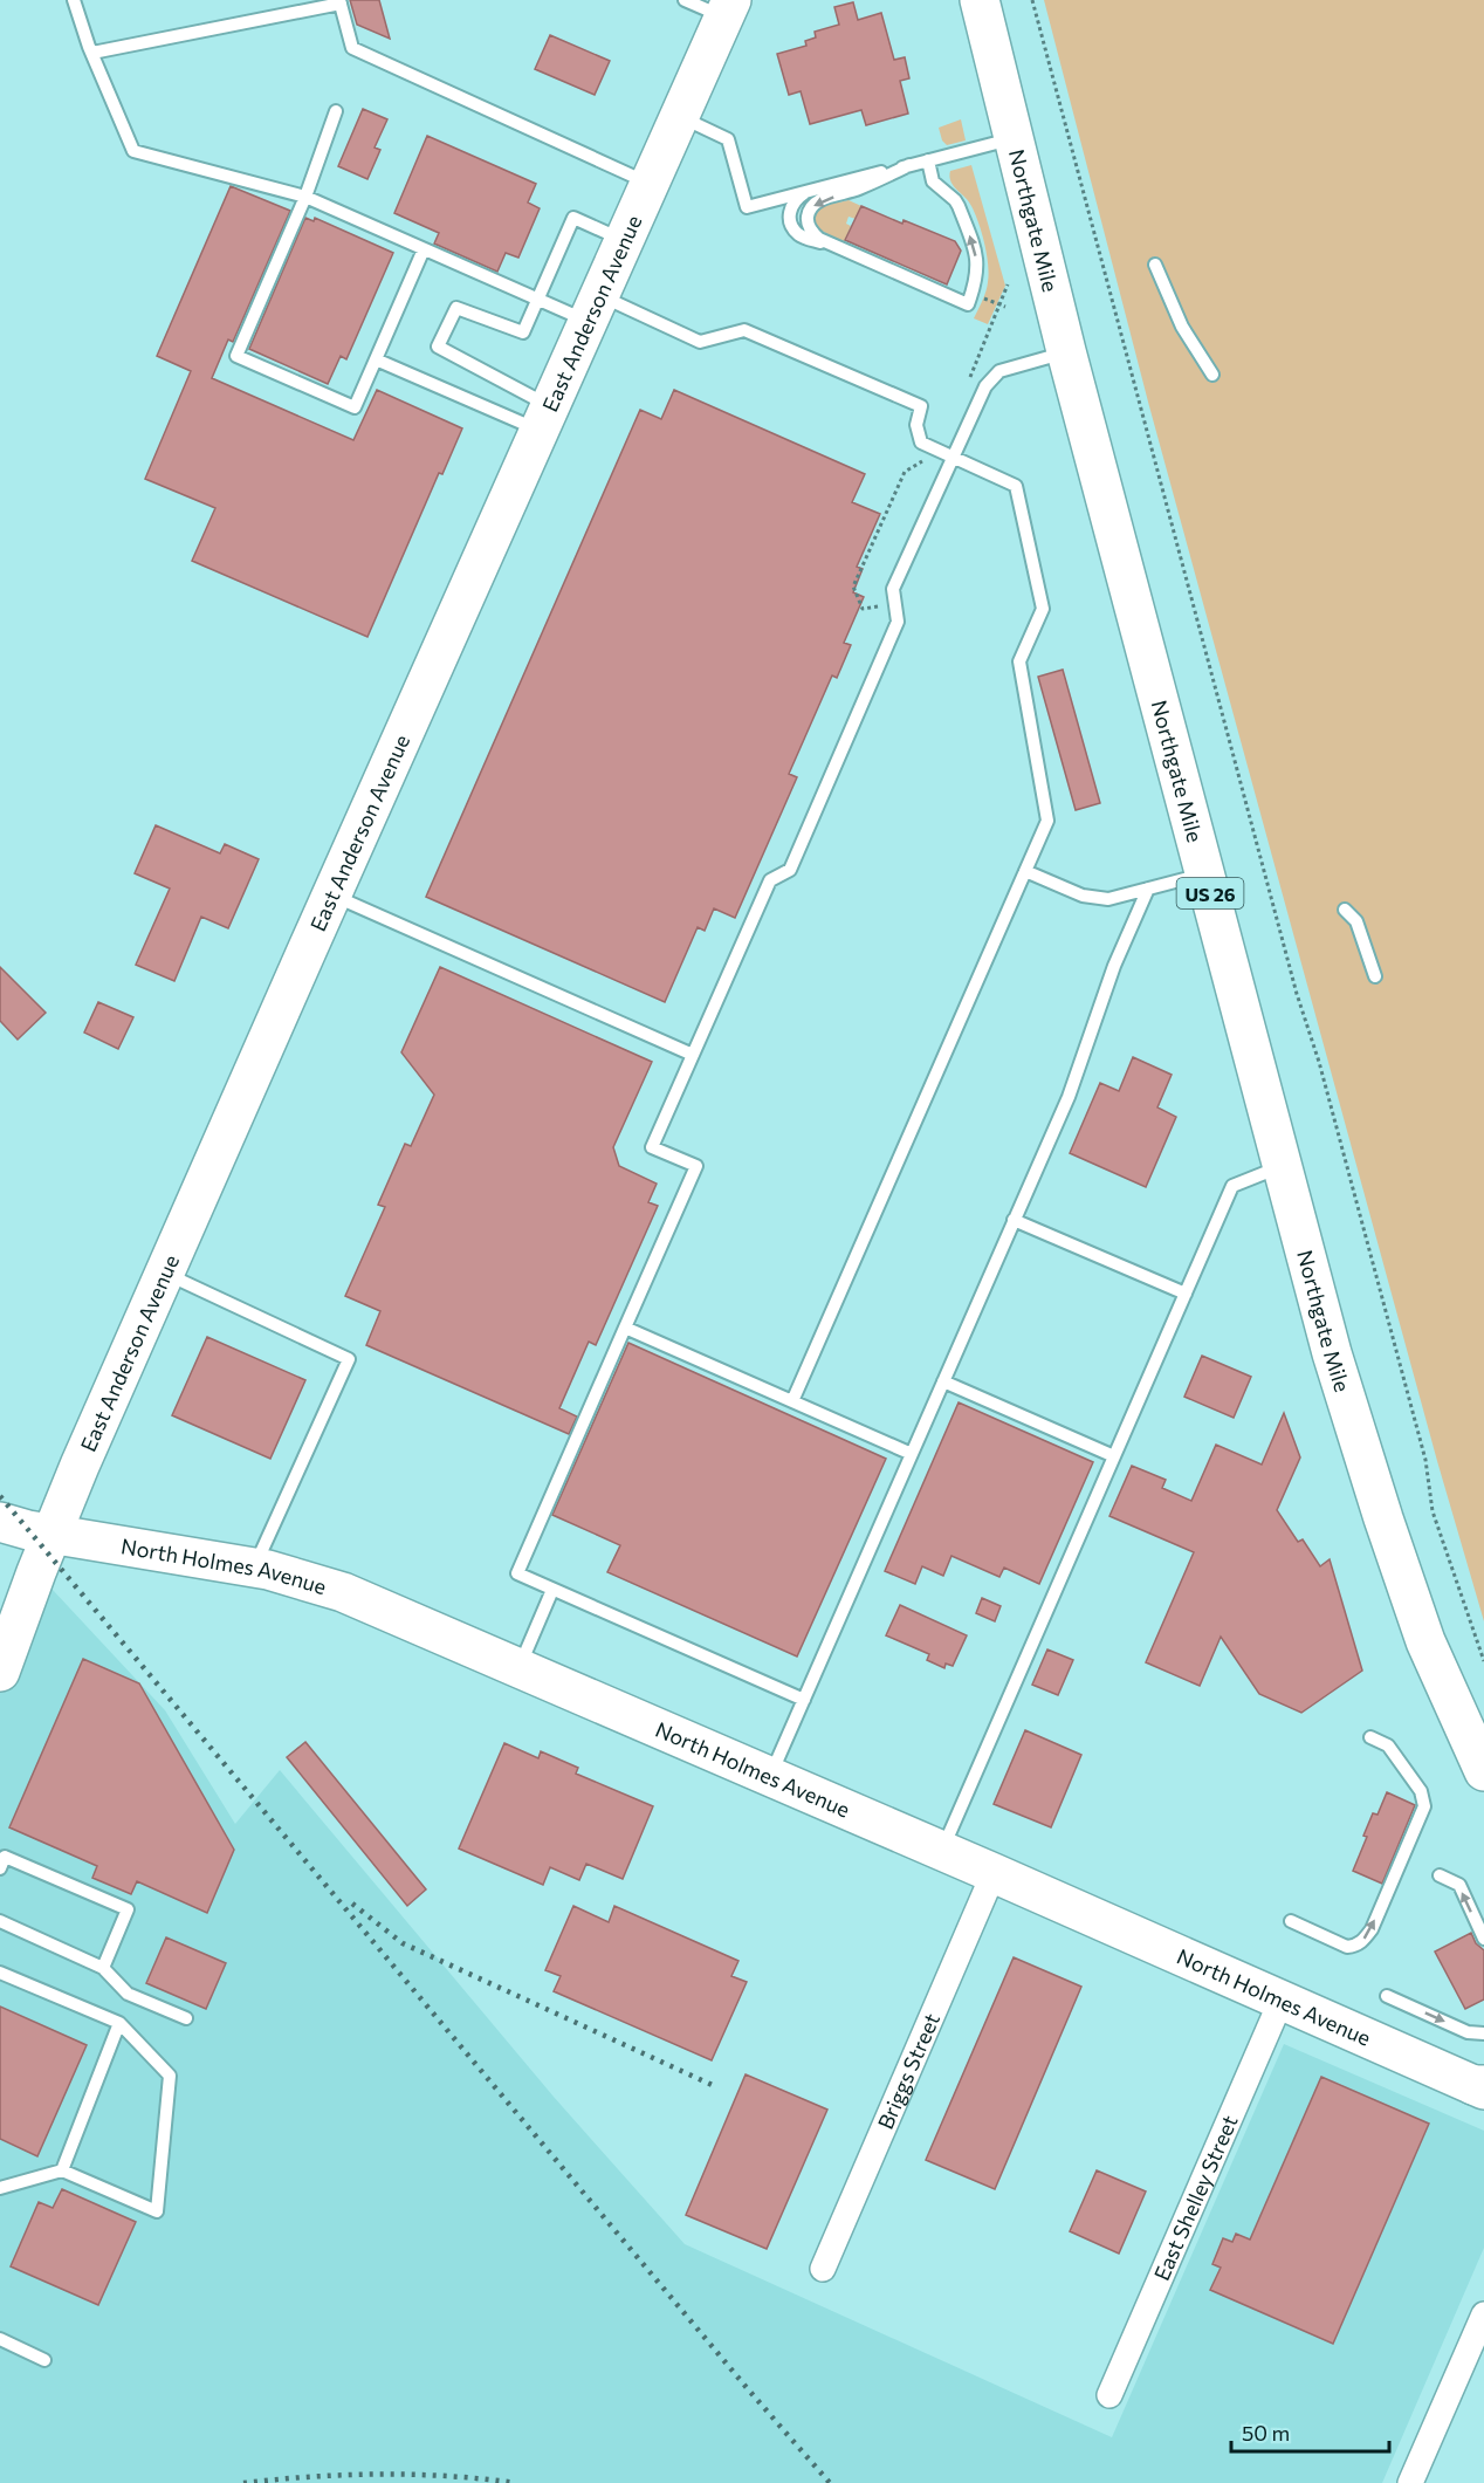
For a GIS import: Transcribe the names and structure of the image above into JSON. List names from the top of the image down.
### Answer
{
  "streets": {
    "main road": [
      "Northgate Mile",
      "East Anderson Avenue",
      "US 26",
      "North Holmes Avenue"
    ],
    "street": ["Briggs Street", "East Shelley Street"]
  },
  "crossings": [
    ["East Anderson Avenue", "North Holmes Avenue"],
    ["North Holmes Avenue", "Briggs Street"],
    ["North Holmes Avenue", "East Shelley Street"]
  ],
  "scale_bar": "50 m"
}
